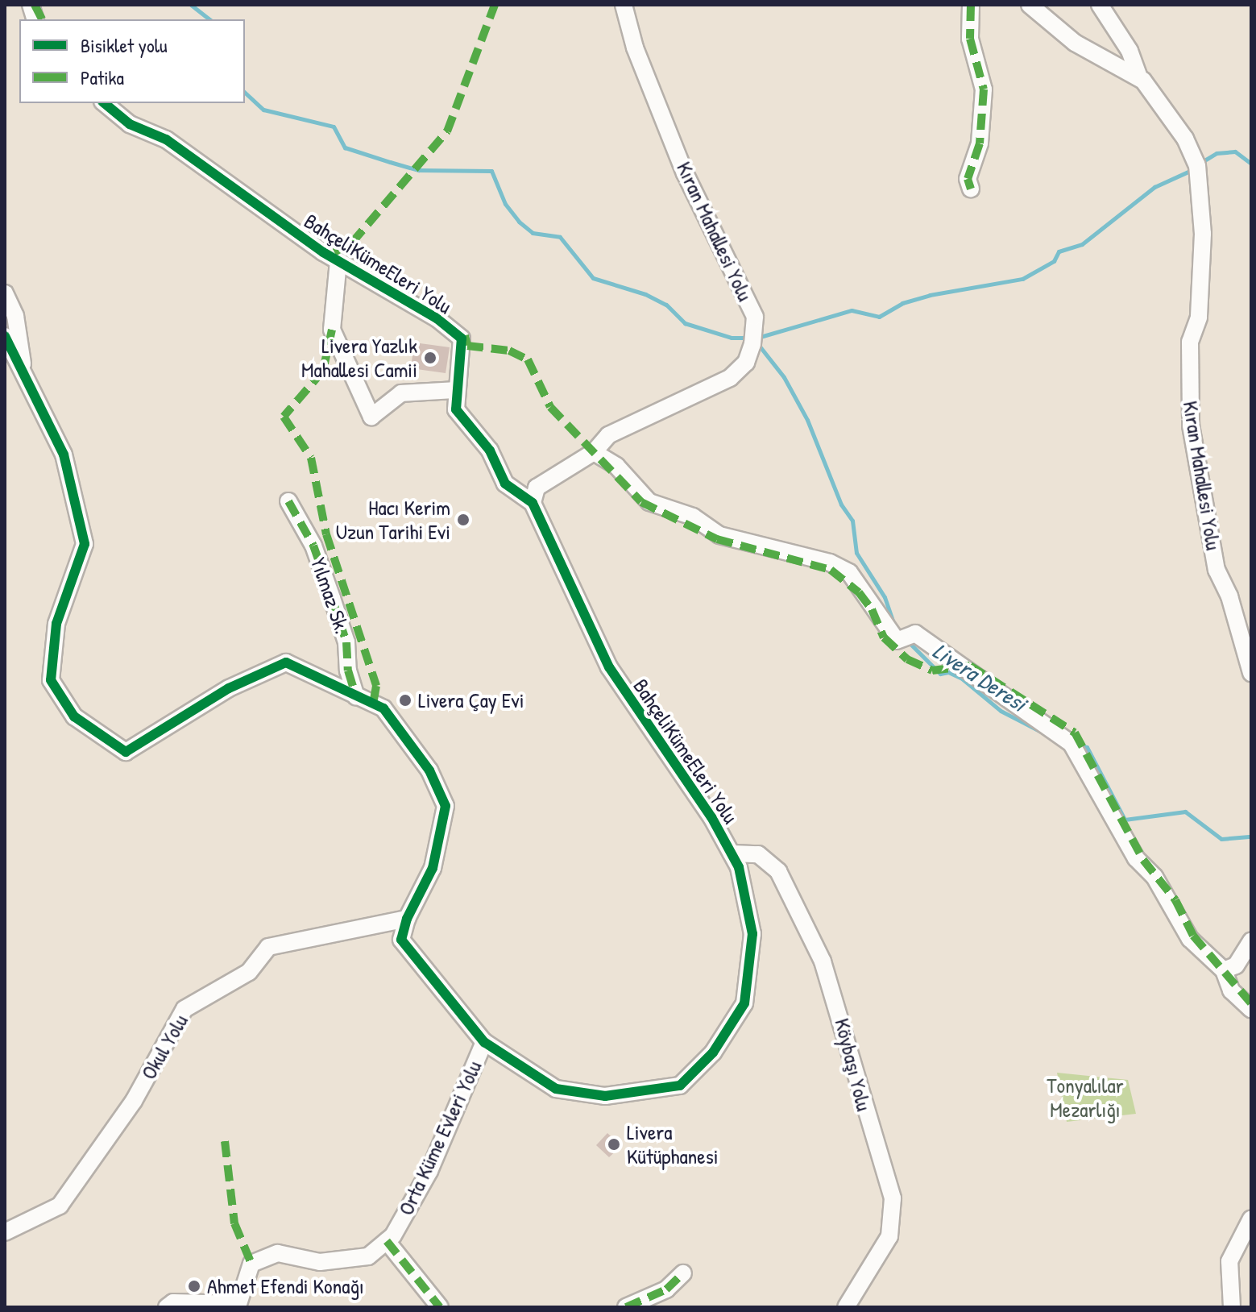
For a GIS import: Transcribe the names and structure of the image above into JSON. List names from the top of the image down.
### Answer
{
  "streets": {
    "street": [
      "Kıran Mahallesi Yolu",
      "BahçeliKümeEleri Yolu",
      "Yılmaz Sk.",
      "Okul Yolu",
      "Köybaşı Yolu",
      "Orta Küme Evleri Yolu"
    ]
  },
  "crossings": [
    ["Kıran Mahallesi Yolu", "BahçeliKümeEleri Yolu"],
    ["BahçeliKümeEleri Yolu", "Yılmaz Sk."],
    ["BahçeliKümeEleri Yolu", "Okul Yolu"],
    ["BahçeliKümeEleri Yolu", "Köybaşı Yolu"],
    ["BahçeliKümeEleri Yolu", "Orta Küme Evleri Yolu"]
  ],
  "water": ["Livera Deresi"],
  "parks": ["Tonyalılar Mezarlığı"],
  "places": [
    "Livera Yazlık Mahallesi Camii",
    "Hacı Kerim Uzun Tarihi Evi",
    "Livera Çay Evi",
    "Livera Kütüphanesi",
    "Ahmet Efendi Konağı"
  ],
  "legend": ["Bisiklet yolu", "Patika"]
}
